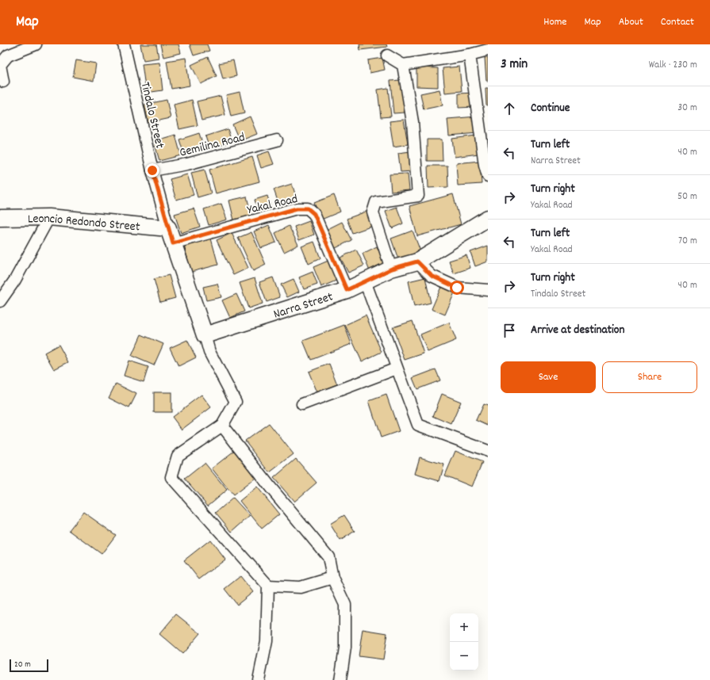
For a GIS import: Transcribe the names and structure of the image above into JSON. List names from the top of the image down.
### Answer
{
  "streets": {
    "street": [
      "Tindalo Street",
      "Gemilina Road",
      "Yakal Road",
      "Leoncio Redondo Street",
      "Narra Street"
    ]
  },
  "crossings": [
    ["Tindalo Street", "Gemilina Road"],
    ["Tindalo Street", "Yakal Road"],
    ["Tindalo Street", "Leoncio Redondo Street"],
    ["Yakal Road", "Leoncio Redondo Street"],
    ["Yakal Road", "Narra Street"]
  ],
  "scale_bar": "20 m",
  "page": {
    "header": "Map",
    "nav": [
      "Home",
      "Map",
      "About",
      "Contact"
    ],
    "heading": ["3 min", "Walk · 230 m"],
    "list": [
      ["Continue", "30 m"],
      ["Turn left", "Narra Street", "40 m"],
      ["Turn right", "Yakal Road", "50 m"],
      ["Turn left", "Yakal Road", "70 m"],
      ["Turn right", "Tindalo Street", "40 m"],
      "Arrive at destination"
    ],
    "buttons": ["Save", "Share"],
    "map_buttons": ["+", "−"],
    "scale": "20 m"
  }
}
